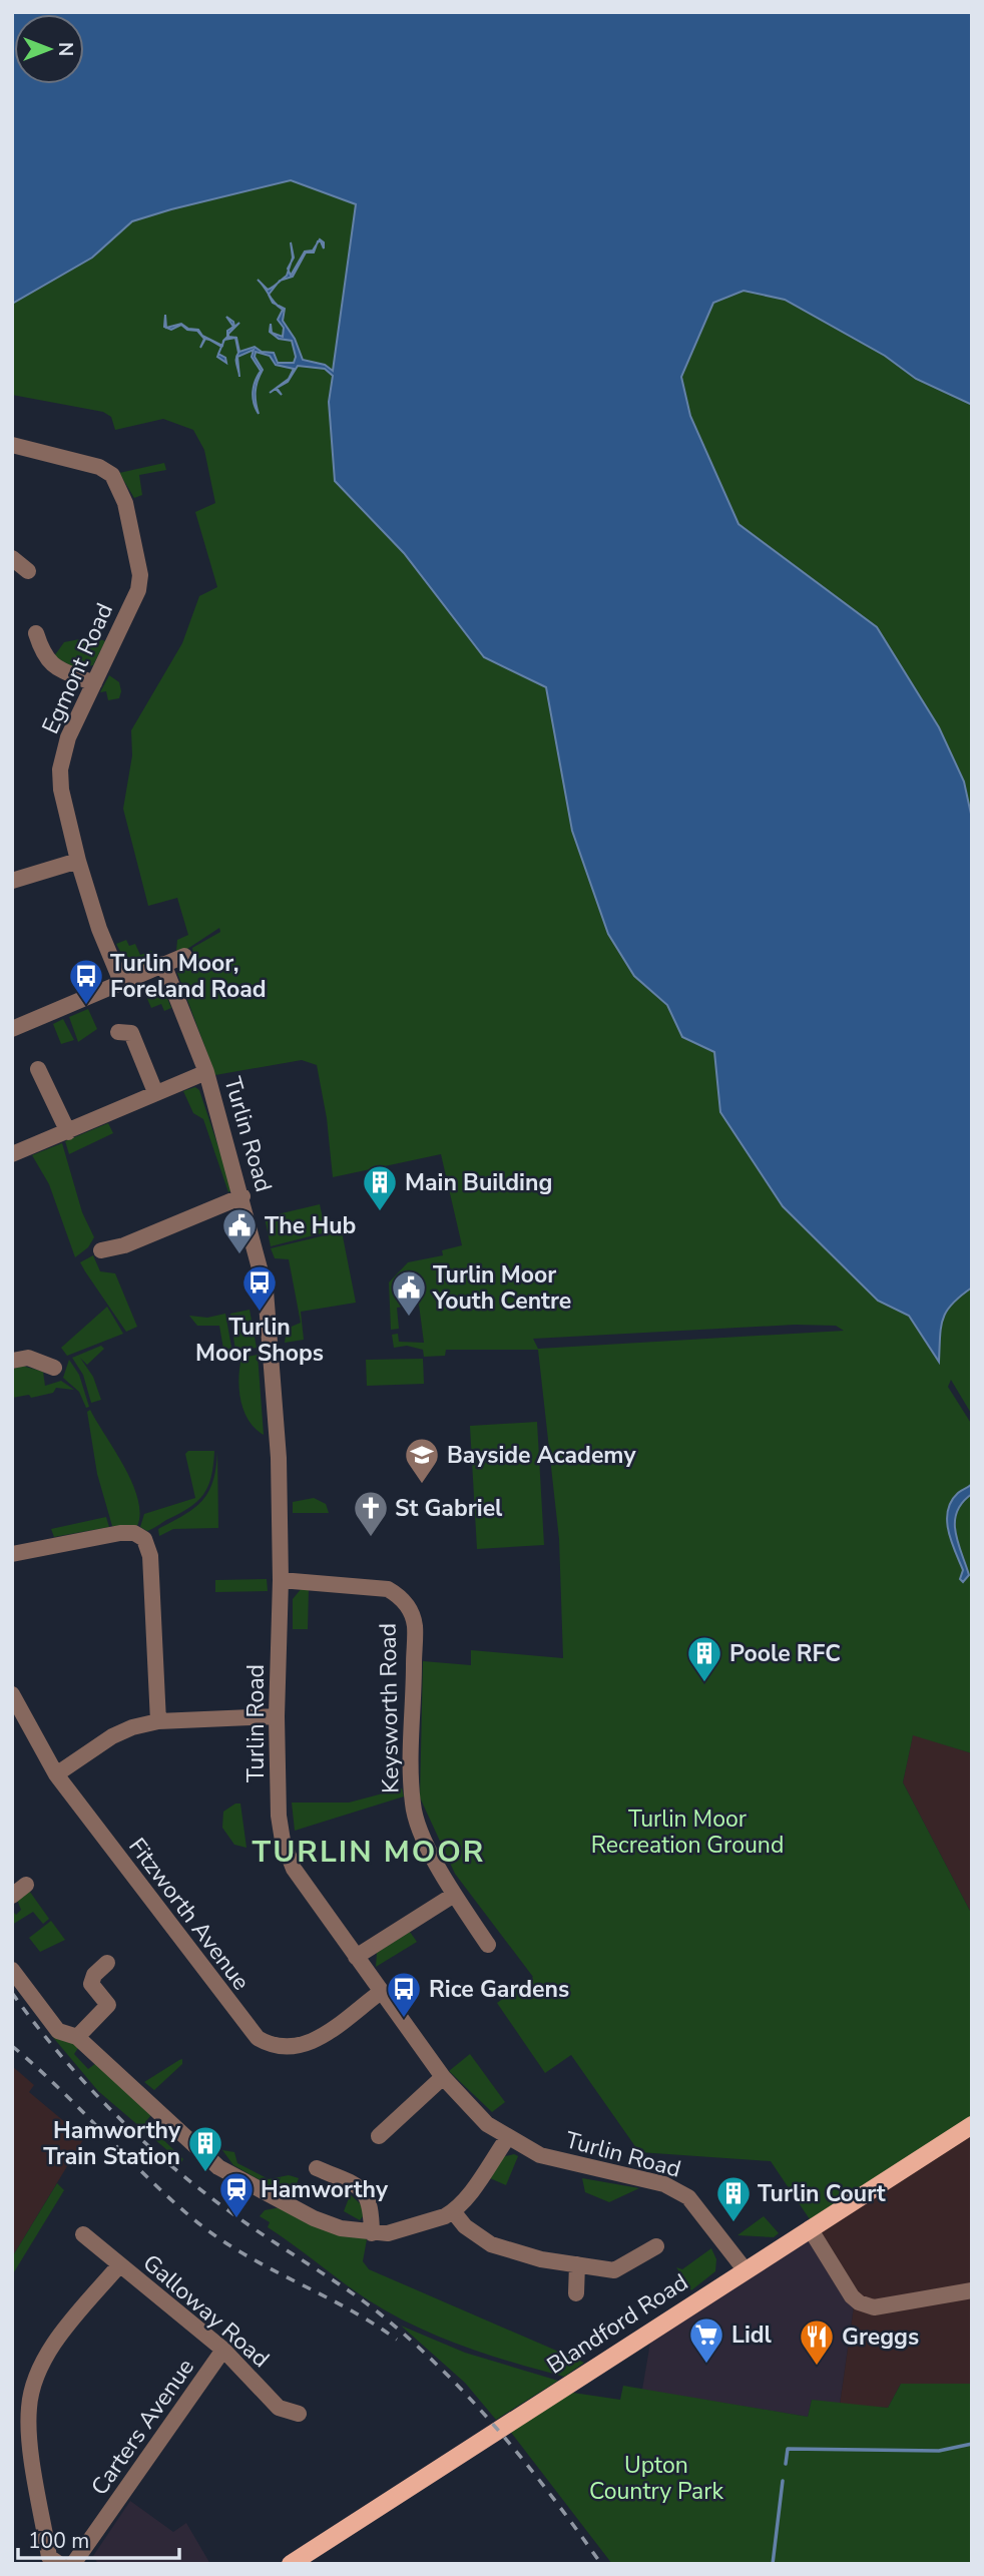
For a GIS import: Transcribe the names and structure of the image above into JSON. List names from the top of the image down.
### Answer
{
  "streets": {
    "main road": ["Blandford Road"],
    "street": [
      "Egmont Road",
      "Turlin Road",
      "Keysworth Road",
      "Fitzworth Avenue",
      "Galloway Road",
      "Carters Avenue"
    ]
  },
  "crossings": [
    ["Turlin Road", "Keysworth Road"],
    ["Turlin Road", "Fitzworth Avenue"],
    ["Turlin Road", "Blandford Road"],
    ["Galloway Road", "Carters Avenue"]
  ],
  "districts": ["TURLIN MOOR"],
  "parks": ["Turlin Moor Recreation Ground", "Upton Country Park"],
  "places": {
    "bus stop": ["Turlin Moor, Foreland Road", "Turlin Moor Shops", "Rice Gardens"],
    "building": [
      "Main Building",
      "Poole RFC",
      "Hamworthy Train Station",
      "Turlin Court"
    ],
    "public building": ["The Hub", "Turlin Moor Youth Centre"],
    "school or university": ["Bayside Academy"],
    "church": ["St Gabriel"],
    "station": ["Hamworthy"],
    "supermarket": ["Lidl"],
    "restaurant": ["Greggs"]
  },
  "scale_bar": "100 m",
  "north": "right"
}
